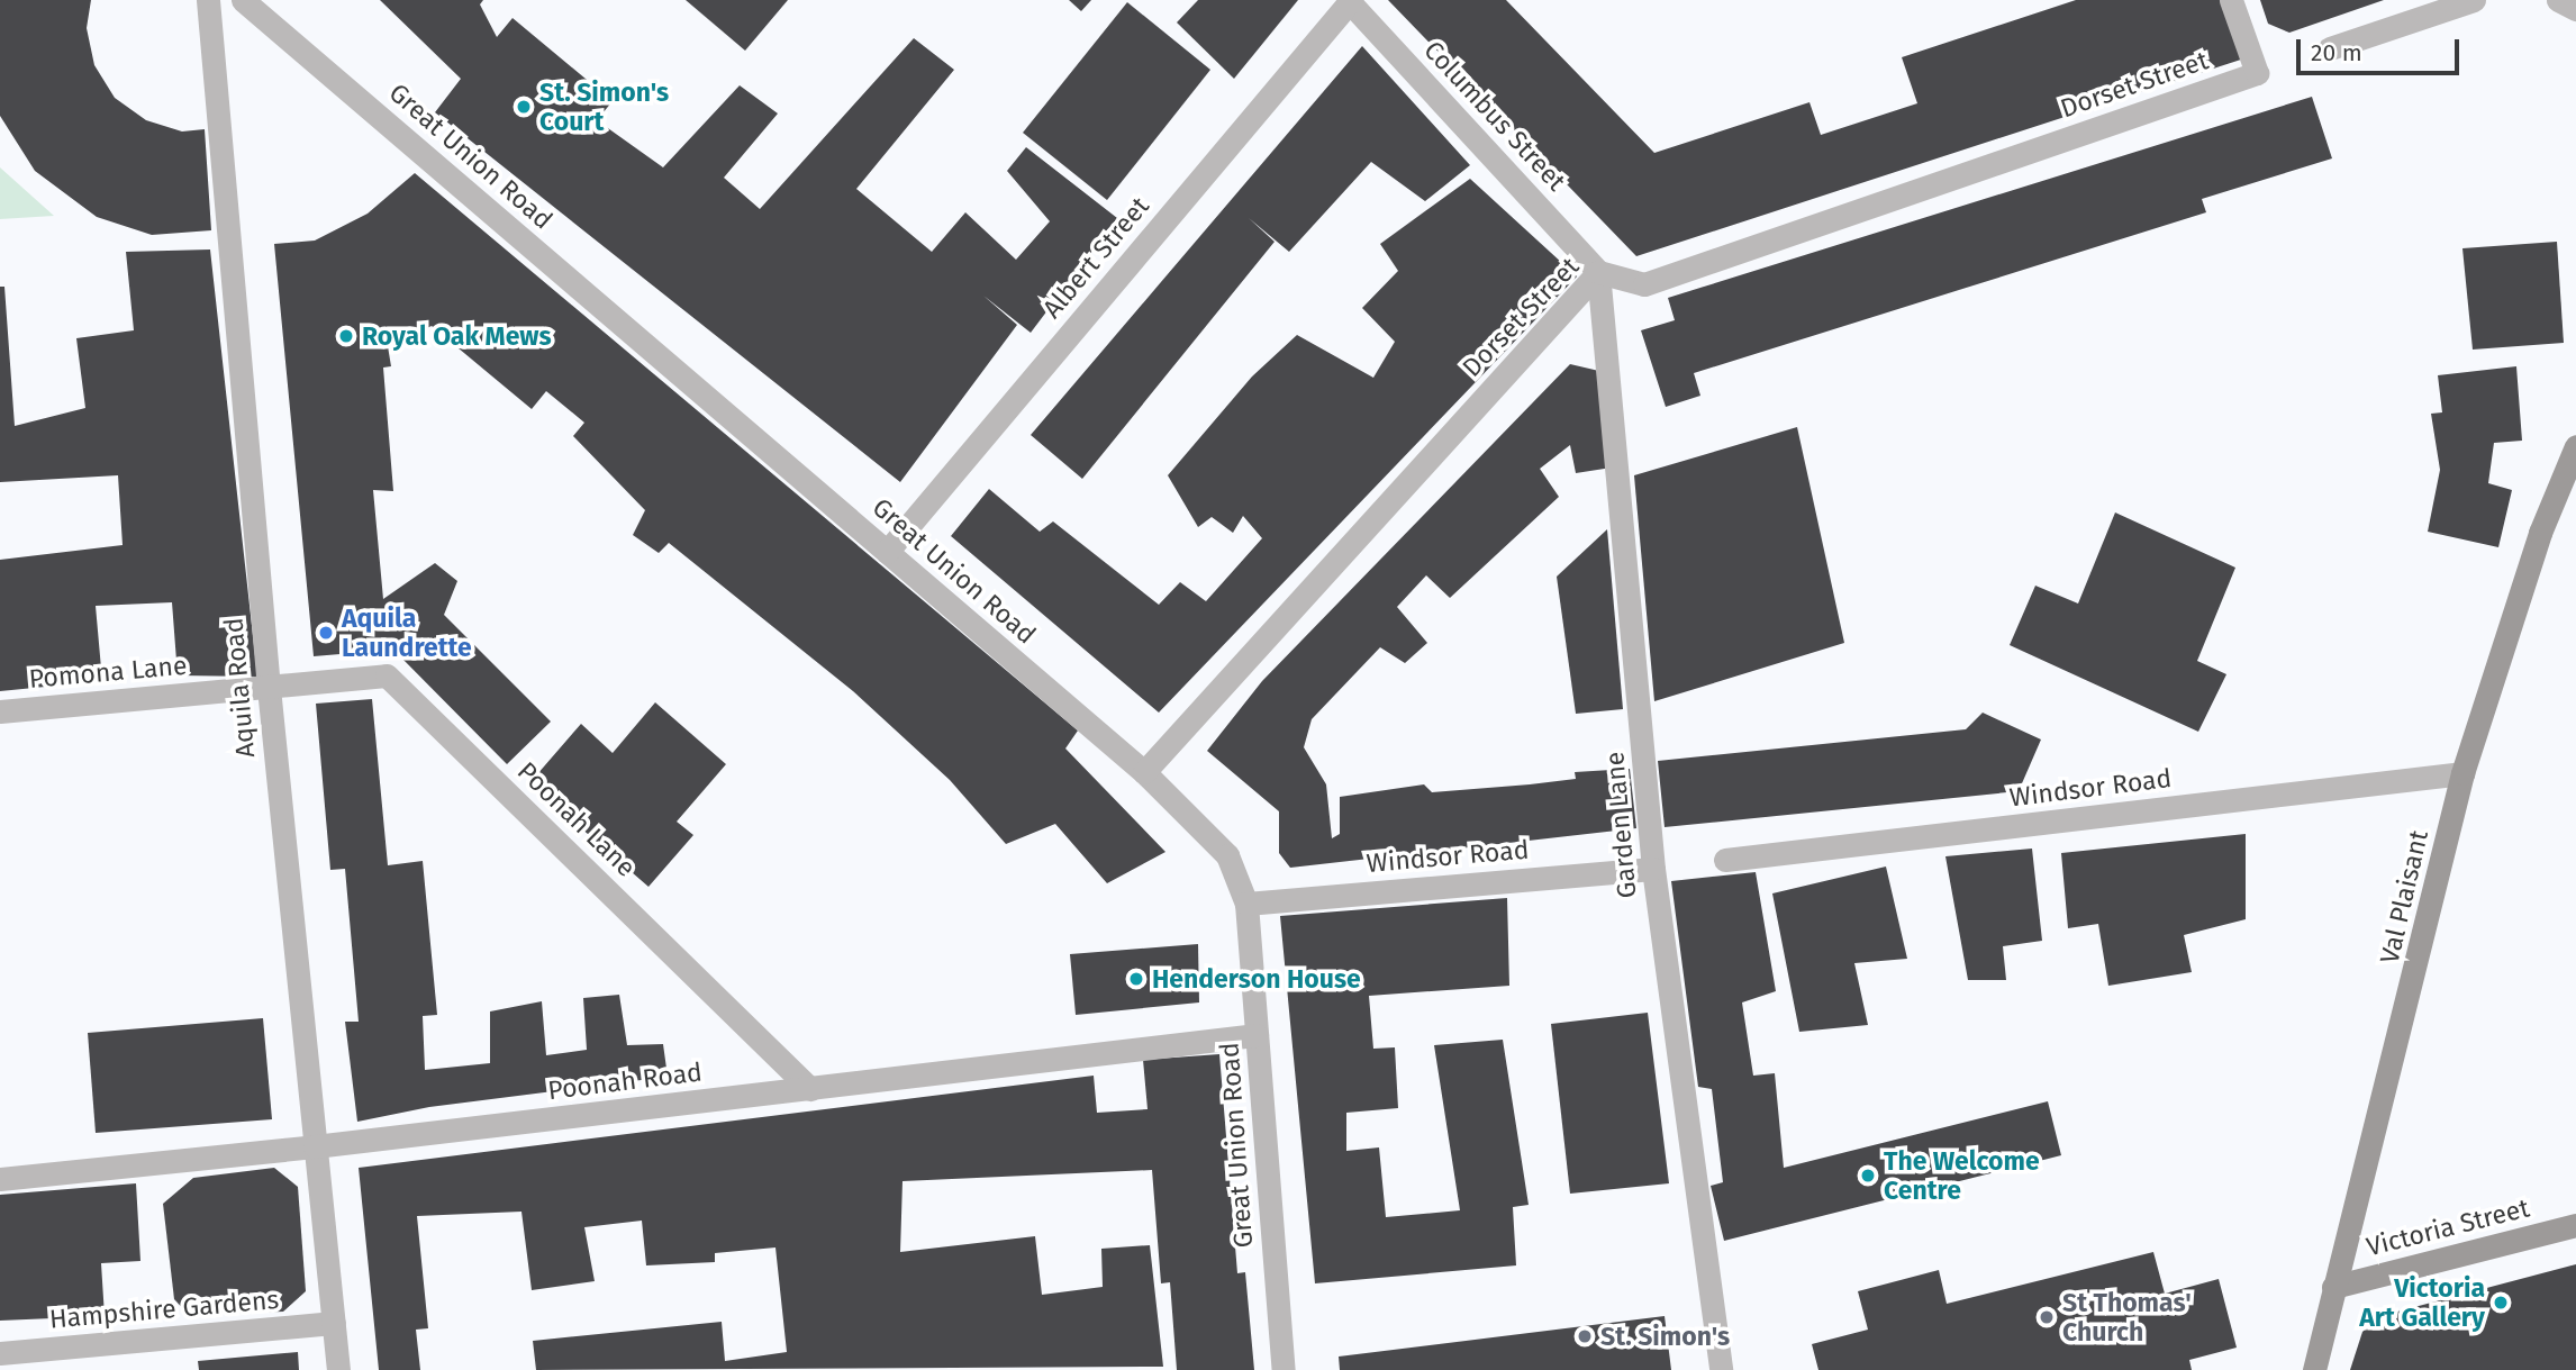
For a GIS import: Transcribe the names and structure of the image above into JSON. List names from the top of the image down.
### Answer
{
  "streets": {
    "main road": ["Val Plaisant", "Victoria Street"],
    "street": [
      "Dorset Street",
      "Columbus Street",
      "Great Union Road",
      "Albert Street",
      "Pomona Lane",
      "Aquila Road",
      "Windsor Road",
      "Poonah Lane",
      "Garden Lane",
      "Poonah Road",
      "Hampshire Gardens"
    ]
  },
  "crossings": [
    ["Dorset Street", "Columbus Street"],
    ["Dorset Street", "Great Union Road"],
    ["Dorset Street", "Garden Lane"],
    ["Columbus Street", "Albert Street"],
    ["Columbus Street", "Garden Lane"],
    ["Great Union Road", "Albert Street"],
    ["Great Union Road", "Windsor Road"],
    ["Great Union Road", "Poonah Road"],
    ["Pomona Lane", "Aquila Road"],
    ["Pomona Lane", "Poonah Lane"],
    ["Aquila Road", "Poonah Lane"],
    ["Aquila Road", "Poonah Road"],
    ["Aquila Road", "Hampshire Gardens"],
    ["Windsor Road", "Garden Lane"],
    ["Windsor Road", "Val Plaisant"],
    ["Poonah Lane", "Poonah Road"],
    ["Val Plaisant", "Victoria Street"]
  ],
  "places": [
    "St. Simon's Court",
    "Royal Oak Mews",
    "Aquila Laundrette",
    "Henderson House",
    "The Welcome Centre",
    "Victoria Art Gallery",
    "St Thomas' Church",
    "St. Simon's"
  ],
  "scale_bar": "20 m"
}
